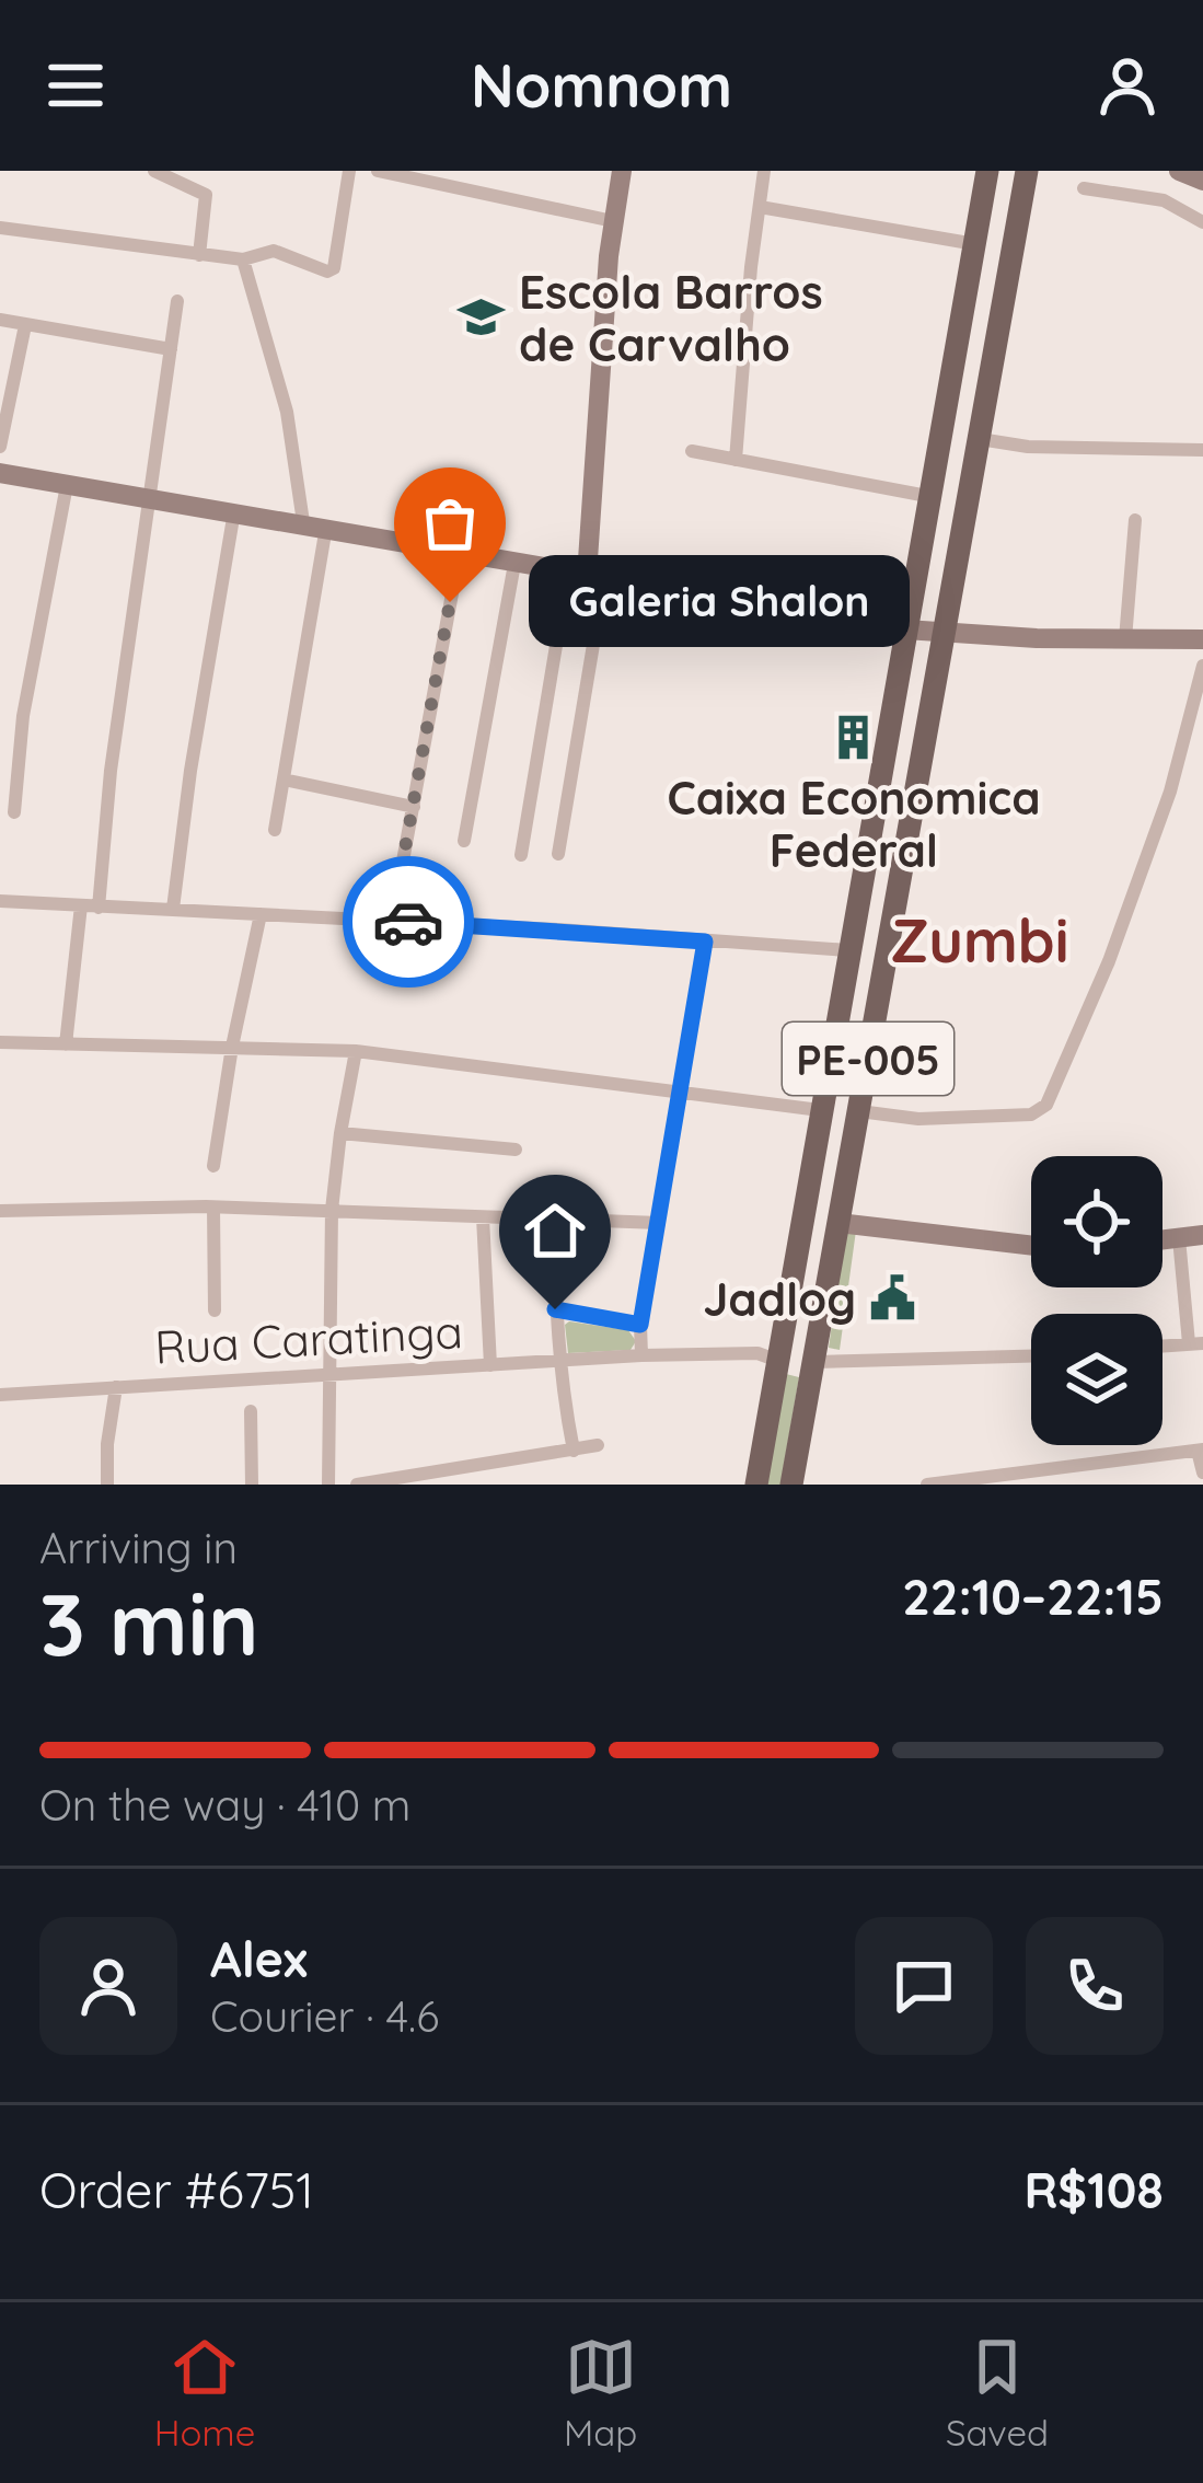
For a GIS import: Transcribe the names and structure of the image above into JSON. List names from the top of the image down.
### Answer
{
  "streets": {
    "main road": ["PE-005"],
    "street": ["Rua Caratinga"]
  },
  "crossings": [
    ["PE-005", "Rua Caratinga"]
  ],
  "districts": ["Zumbi"],
  "places": {
    "school or university": ["Escola Barros de Carvalho"],
    "other": ["Galeria Shalon"],
    "building": ["Caixa Economica Federal"],
    "public building": ["Jadlog"]
  },
  "page": {
    "header": "Nomnom",
    "bubble": "Galeria Shalon",
    "heading": ["3 min", "Arriving in", "22:10–22:15"],
    "panel": [
      "Alex",
      "Courier · 4.6",
      "Order #6751",
      "R$108"
    ],
    "bar": "On the way · 410 m",
    "tabs": ["Home", "Map", "Saved"]
  }
}
